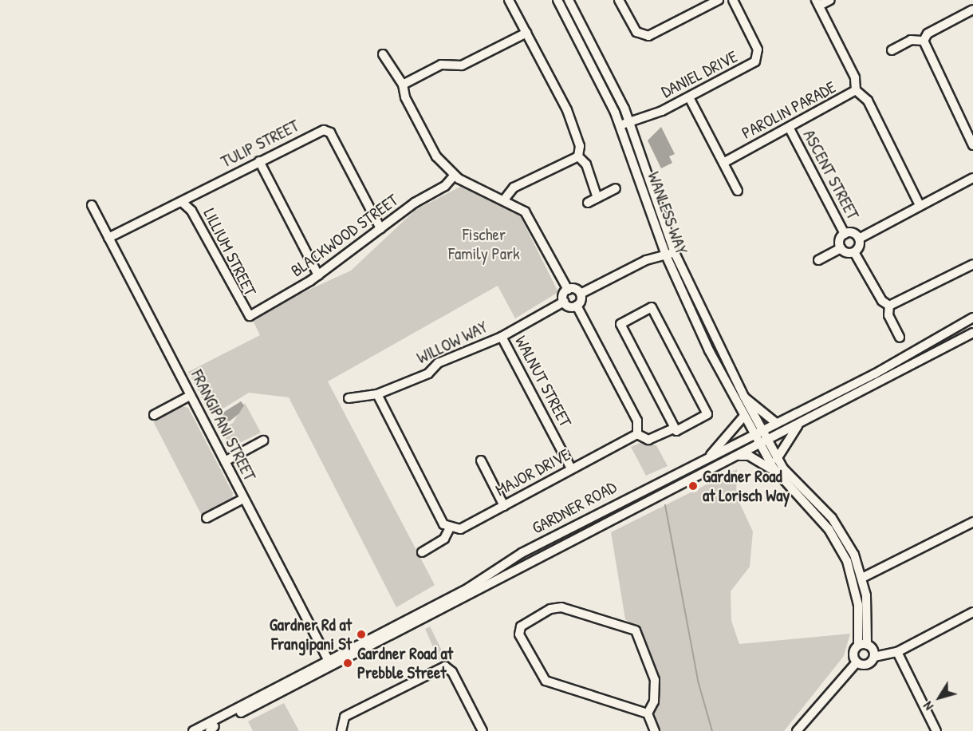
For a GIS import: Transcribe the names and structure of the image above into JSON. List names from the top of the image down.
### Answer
{
  "streets": {
    "street": [
      "DANIEL DRIVE",
      "PAROLIN PARADE",
      "TULIP STREET",
      "ASCENT STREET",
      "WANLESS WAY",
      "BLACKWOOD STREET",
      "LILLIUM STREET",
      "WILLOW WAY",
      "WALNUT STREET",
      "FRANGIPANI STREET",
      "MAJOR DRIVE",
      "GARDNER ROAD"
    ]
  },
  "crossings": [
    ["DANIEL DRIVE", "WANLESS WAY"],
    ["PAROLIN PARADE", "ASCENT STREET"],
    ["TULIP STREET", "BLACKWOOD STREET"],
    ["TULIP STREET", "LILLIUM STREET"],
    ["TULIP STREET", "FRANGIPANI STREET"],
    ["WANLESS WAY", "GARDNER ROAD"],
    ["BLACKWOOD STREET", "LILLIUM STREET"],
    ["WILLOW WAY", "WALNUT STREET"],
    ["WALNUT STREET", "MAJOR DRIVE"],
    ["FRANGIPANI STREET", "GARDNER ROAD"]
  ],
  "parks": ["Fischer Family Park"],
  "places": ["Gardner Road at Lorisch Way", "Gardner Rd at Frangipani St", "Gardner Road at Prebble Street"],
  "north": "bottom left"
}
